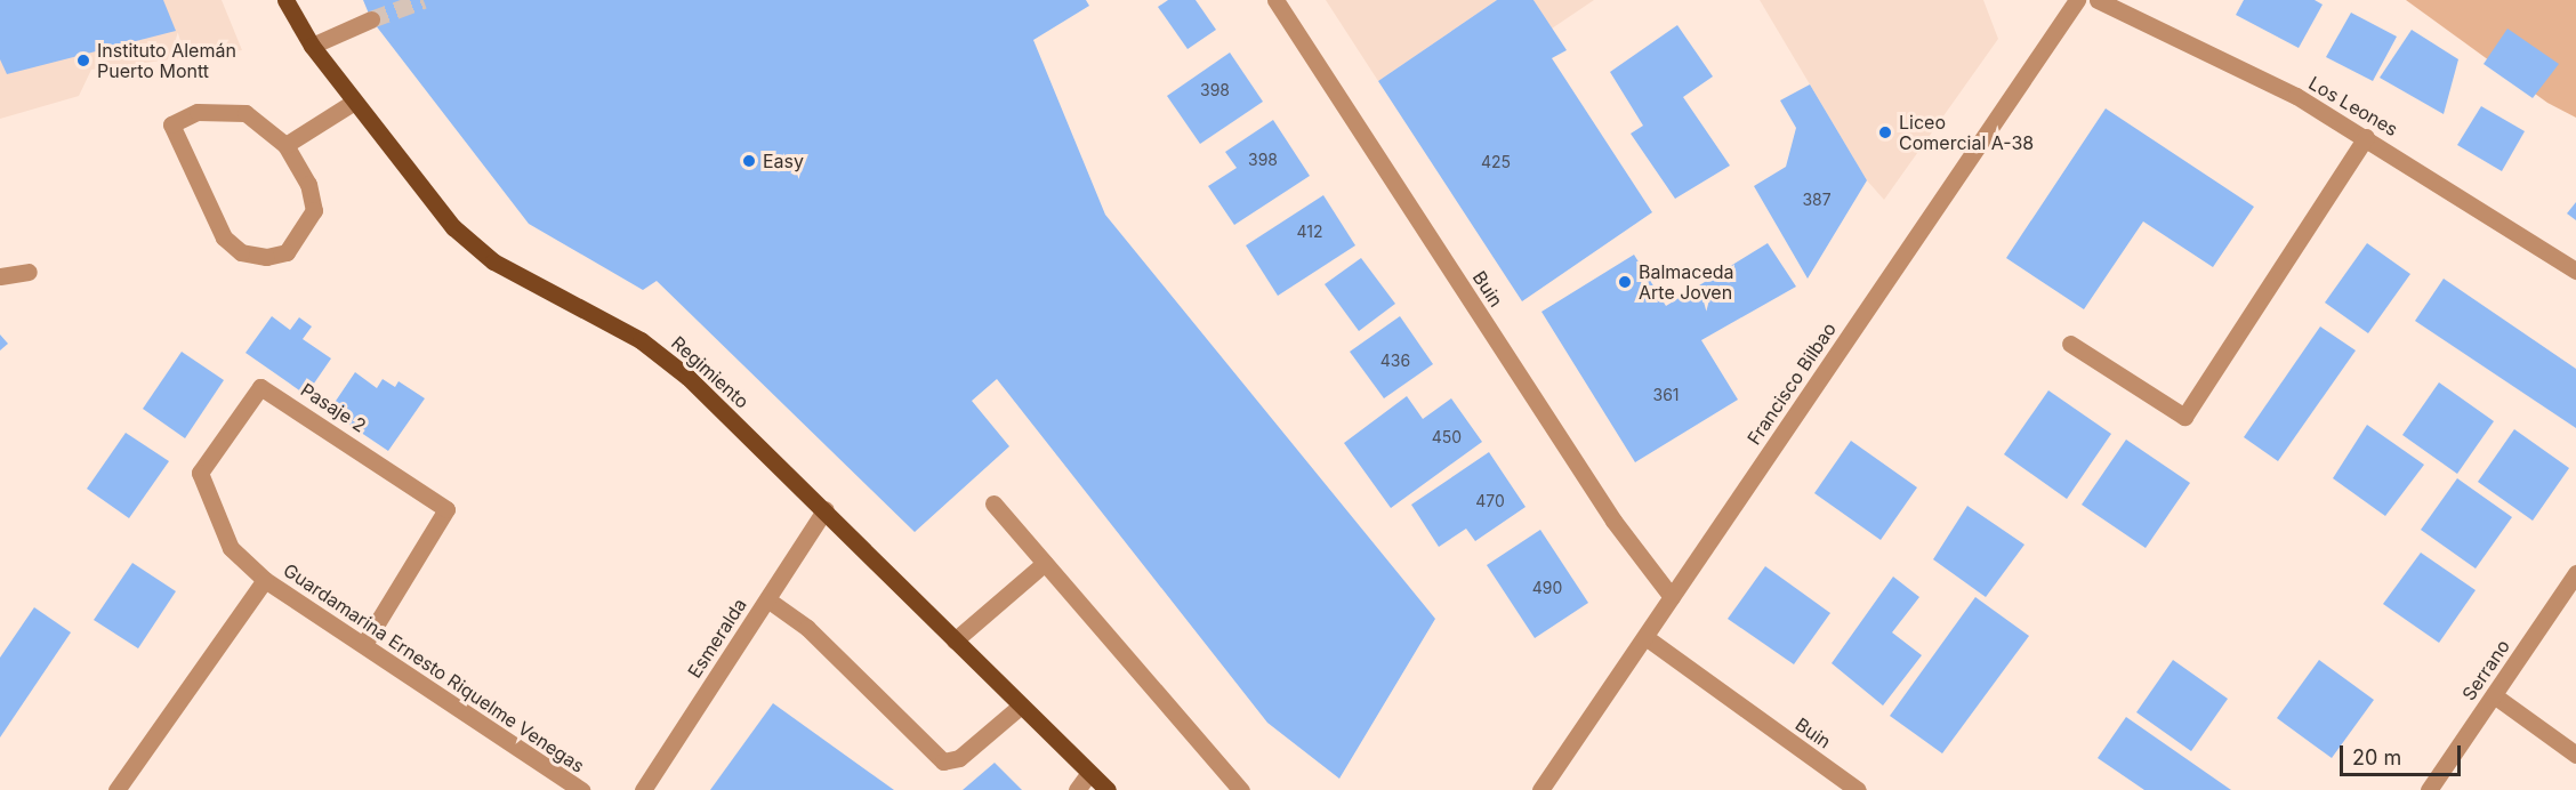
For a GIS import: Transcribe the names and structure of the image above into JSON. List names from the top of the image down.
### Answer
{
  "streets": {
    "main road": ["Regimiento"],
    "street": [
      "Los Leones",
      "Buin",
      "Francisco Bilbao",
      "Pasaje 2",
      "Esmeralda",
      "Guardamarina Ernesto Riquelme Venegas",
      "Serrano"
    ]
  },
  "crossings": [
    ["Buin", "Francisco Bilbao"],
    ["Regimiento", "Esmeralda"],
    ["Pasaje 2", "Guardamarina Ernesto Riquelme Venegas"]
  ],
  "places": [
    "Instituto Alemán Puerto Montt",
    "Liceo Comercial A-38",
    "Easy",
    "Balmaceda Arte Joven"
  ],
  "house_numbers": [
    "398",
    "398",
    "425",
    "387",
    "412",
    "436",
    "361",
    "450",
    "470",
    "490"
  ],
  "scale_bar": "20 m"
}
